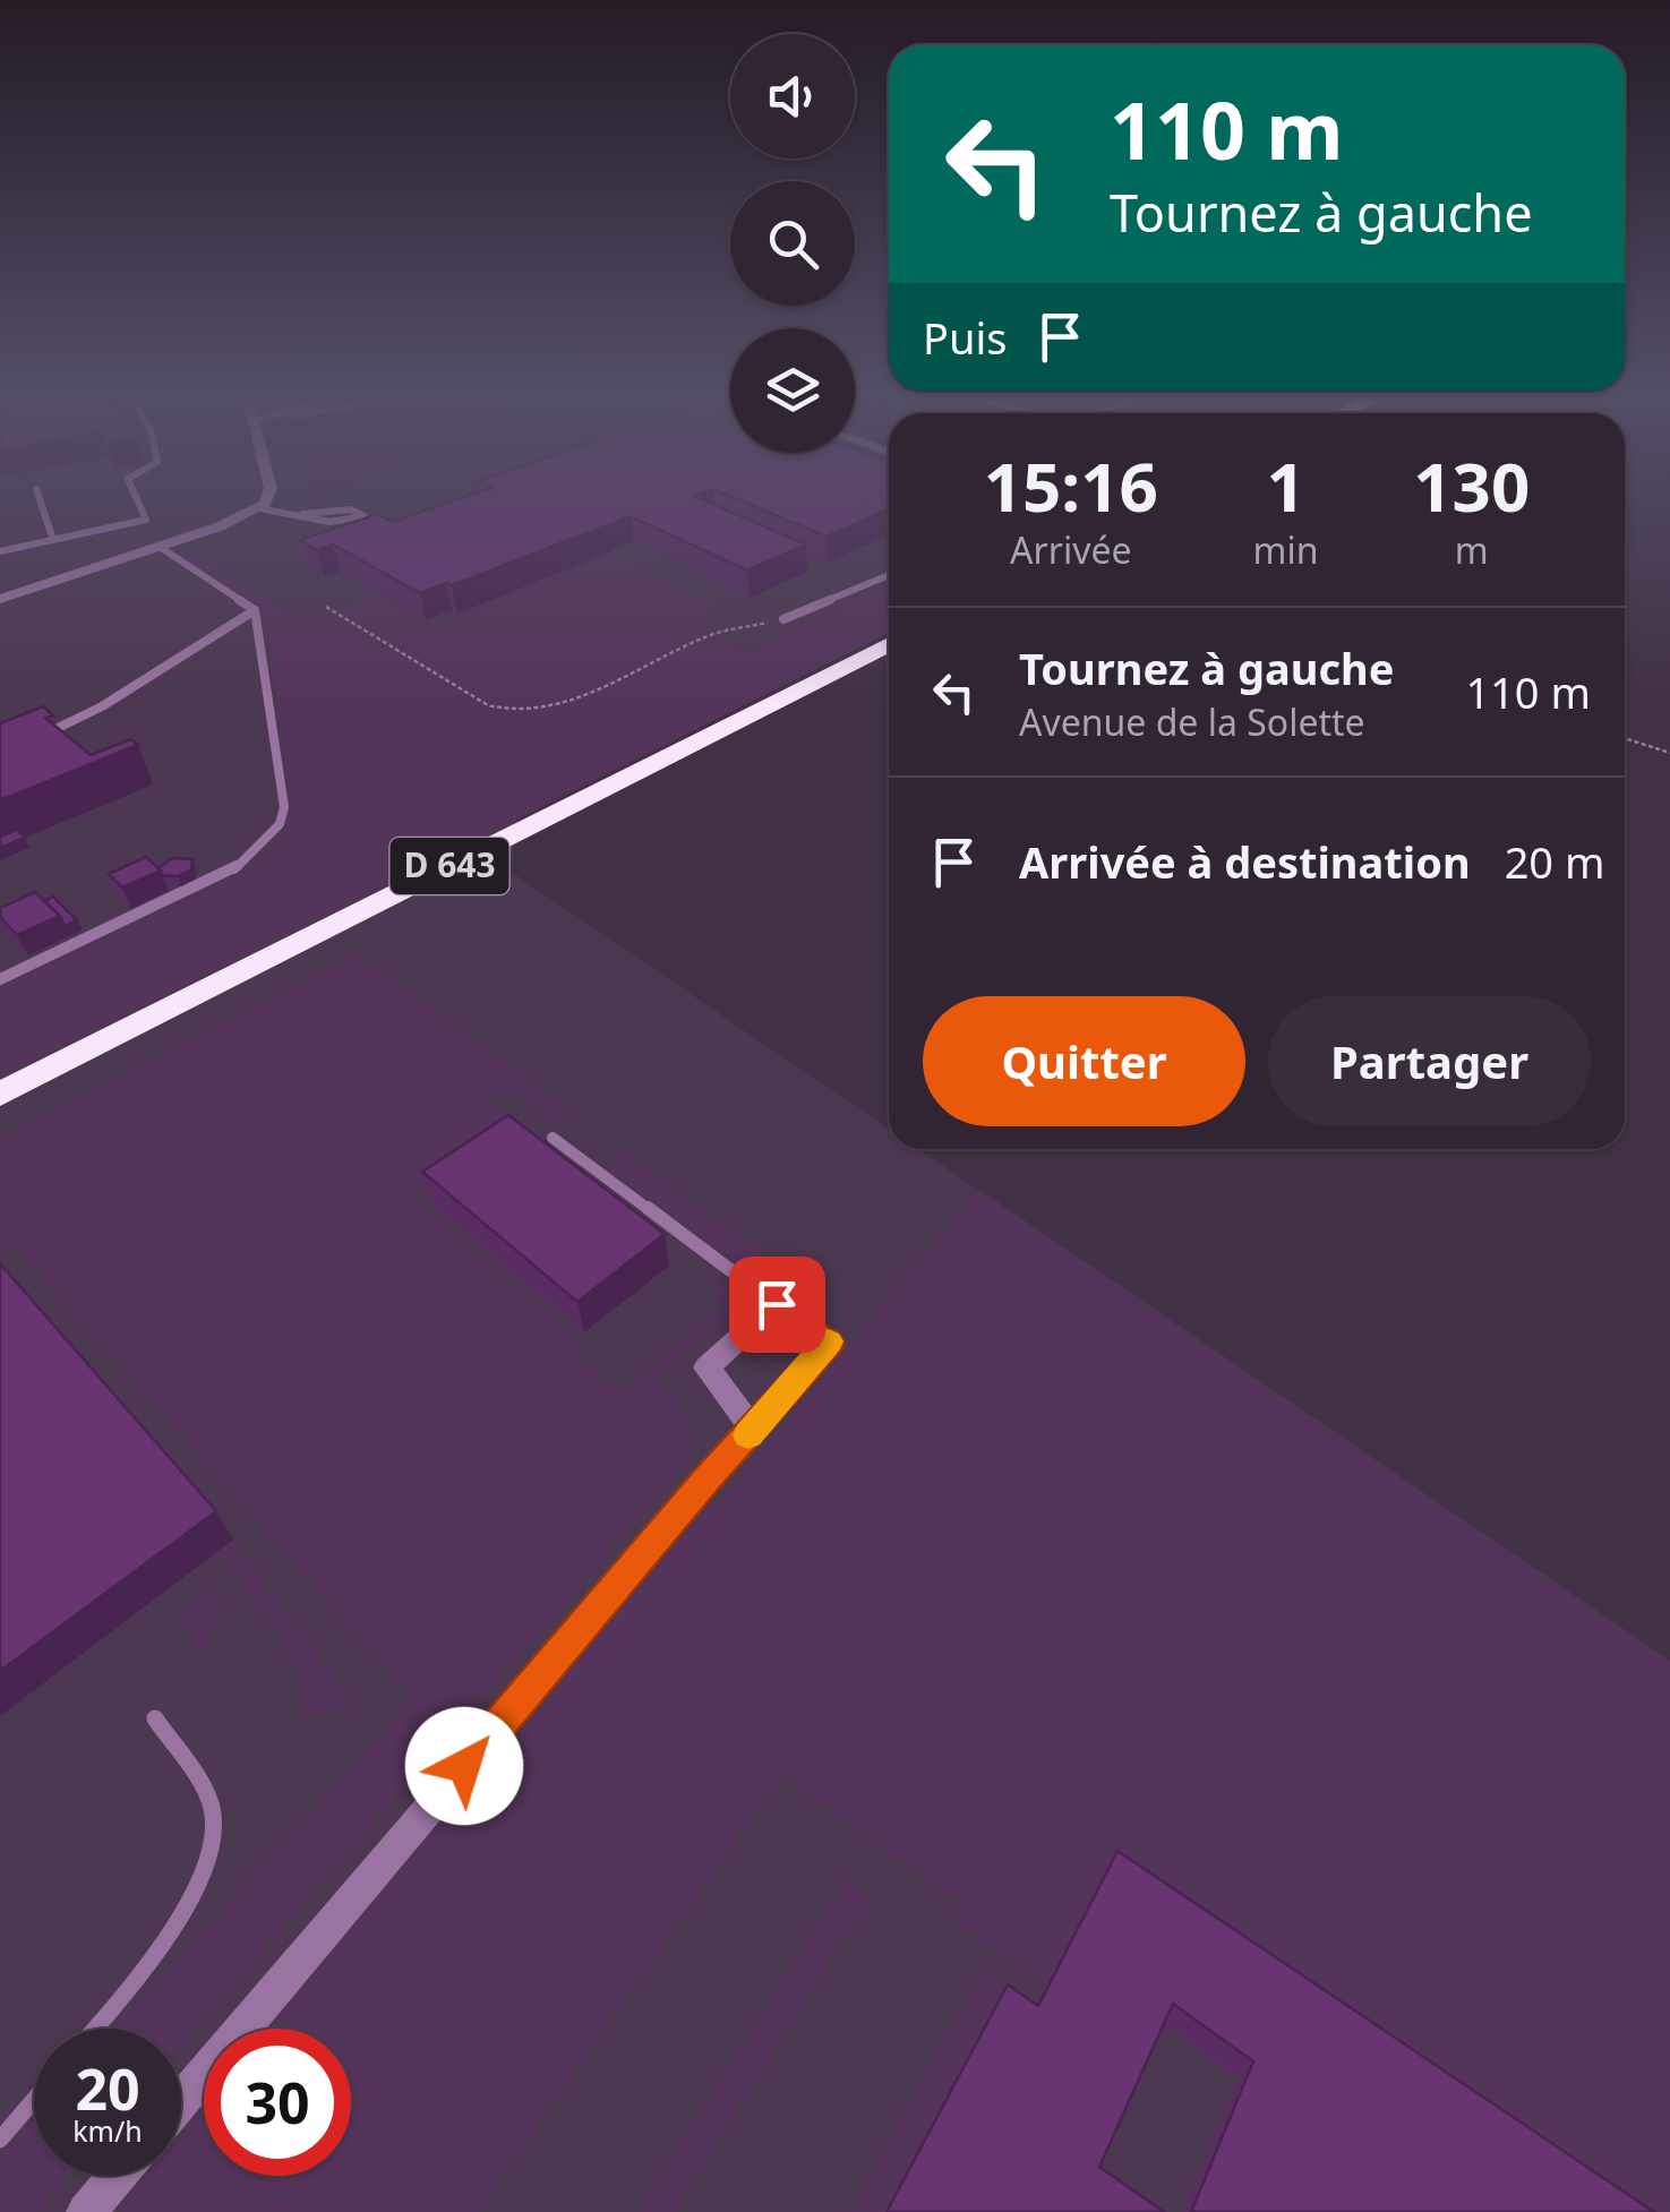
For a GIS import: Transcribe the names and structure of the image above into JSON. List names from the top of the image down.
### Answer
{
  "streets": {
    "highway": ["D 643"]
  },
  "page": {
    "turn": ["110 m", "Tournez à gauche"],
    "then": "Puis",
    "eta": [
      "15:16",
      "Arrivée",
      "1",
      "min",
      "130",
      "m"
    ],
    "list": [
      {
        "name": "Tournez à gauche",
        "note": "Avenue de la Solette",
        "value": "110 m"
      },
      {
        "name": "Arrivée à destination",
        "value": "20 m"
      }
    ],
    "buttons": ["Quitter", "Partager"],
    "speed": "20 km/h",
    "limit": "30"
  }
}
